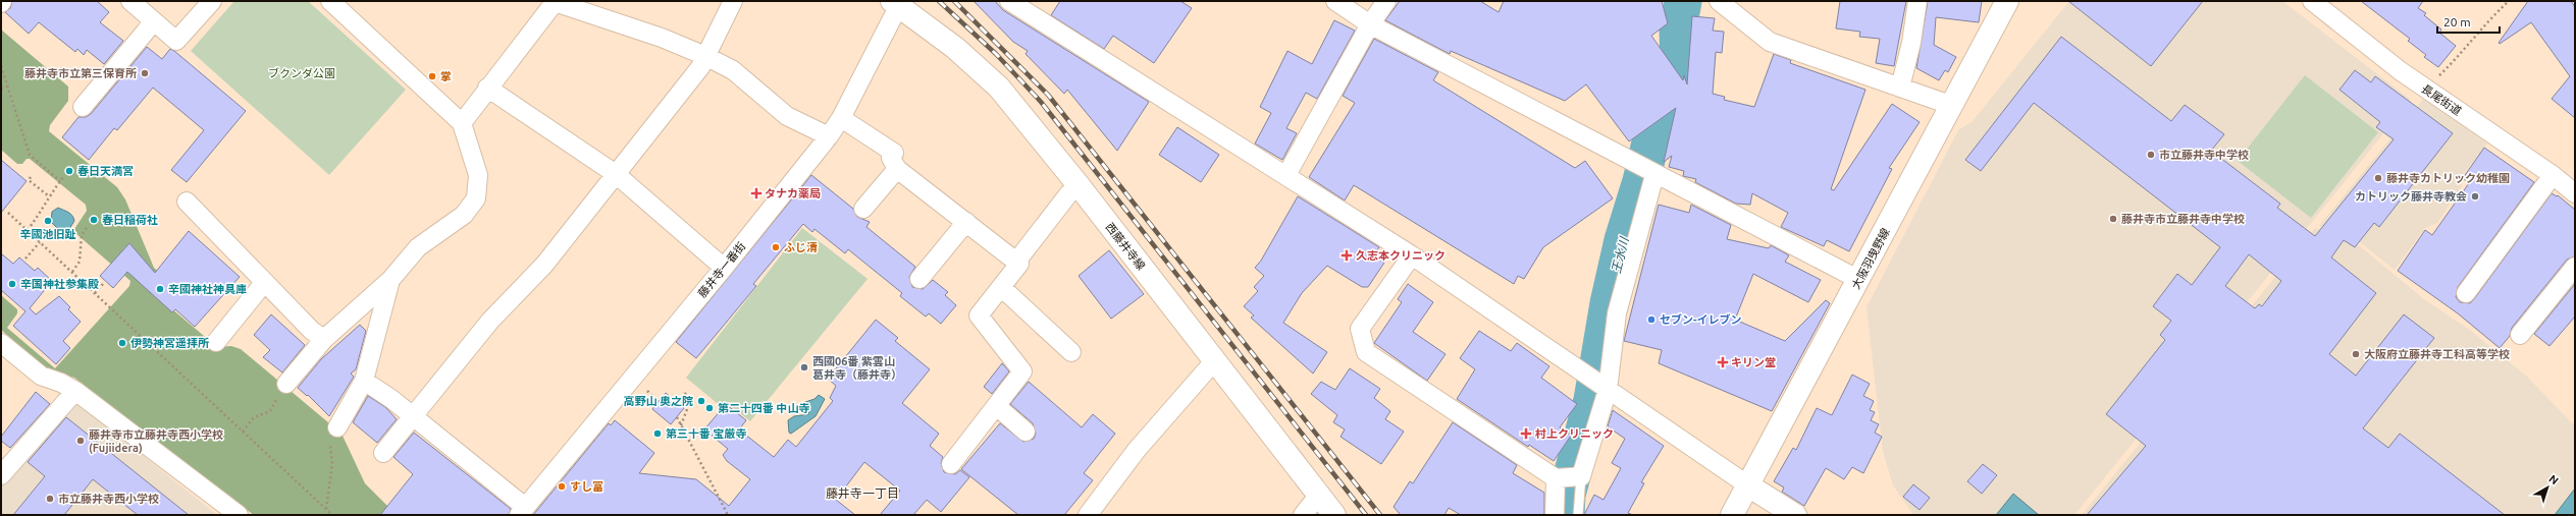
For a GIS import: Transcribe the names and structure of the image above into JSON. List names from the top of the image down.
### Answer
{
  "streets": {
    "main road": ["西藤井寺線", "大阪羽曳野線"],
    "street": ["長尾街道", "藤井寺一番街"]
  },
  "crossings": [
    ["西藤井寺線", "藤井寺一番街"]
  ],
  "districts": ["藤井寺一丁目"],
  "water": ["王水川"],
  "parks": ["ブクンダ公園"],
  "places": {
    "other": [
      "藤井寺市立第三保育所",
      "掌",
      "市立藤井寺中学校",
      "春日天満宮",
      "藤井寺カトリック幼稚園",
      "カトリック藤井寺教会",
      "藤井寺市立藤井寺中学校",
      "春日稲荷社",
      "辛國池旧趾",
      "ふじ清",
      "辛国神社参集殿",
      "辛國神社神具庫",
      "セブン-イレブン",
      "伊勢神宮遥拝所",
      "大阪府立藤井寺工科高等学校",
      "西國06番 紫雲山 葛井寺（藤井寺）",
      "高野山 奥之院",
      "第二十四番 中山寺",
      "第三十番 宝厳寺",
      "藤井寺市立藤井寺西小学校 (Fujiidera)",
      "すし冨",
      "市立藤井寺西小学校"
    ],
    "health": [
      "タナカ薬局",
      "久志本クリニック",
      "キリン堂",
      "村上クリニック"
    ]
  },
  "scale_bar": "20 m",
  "north": "top right"
}
